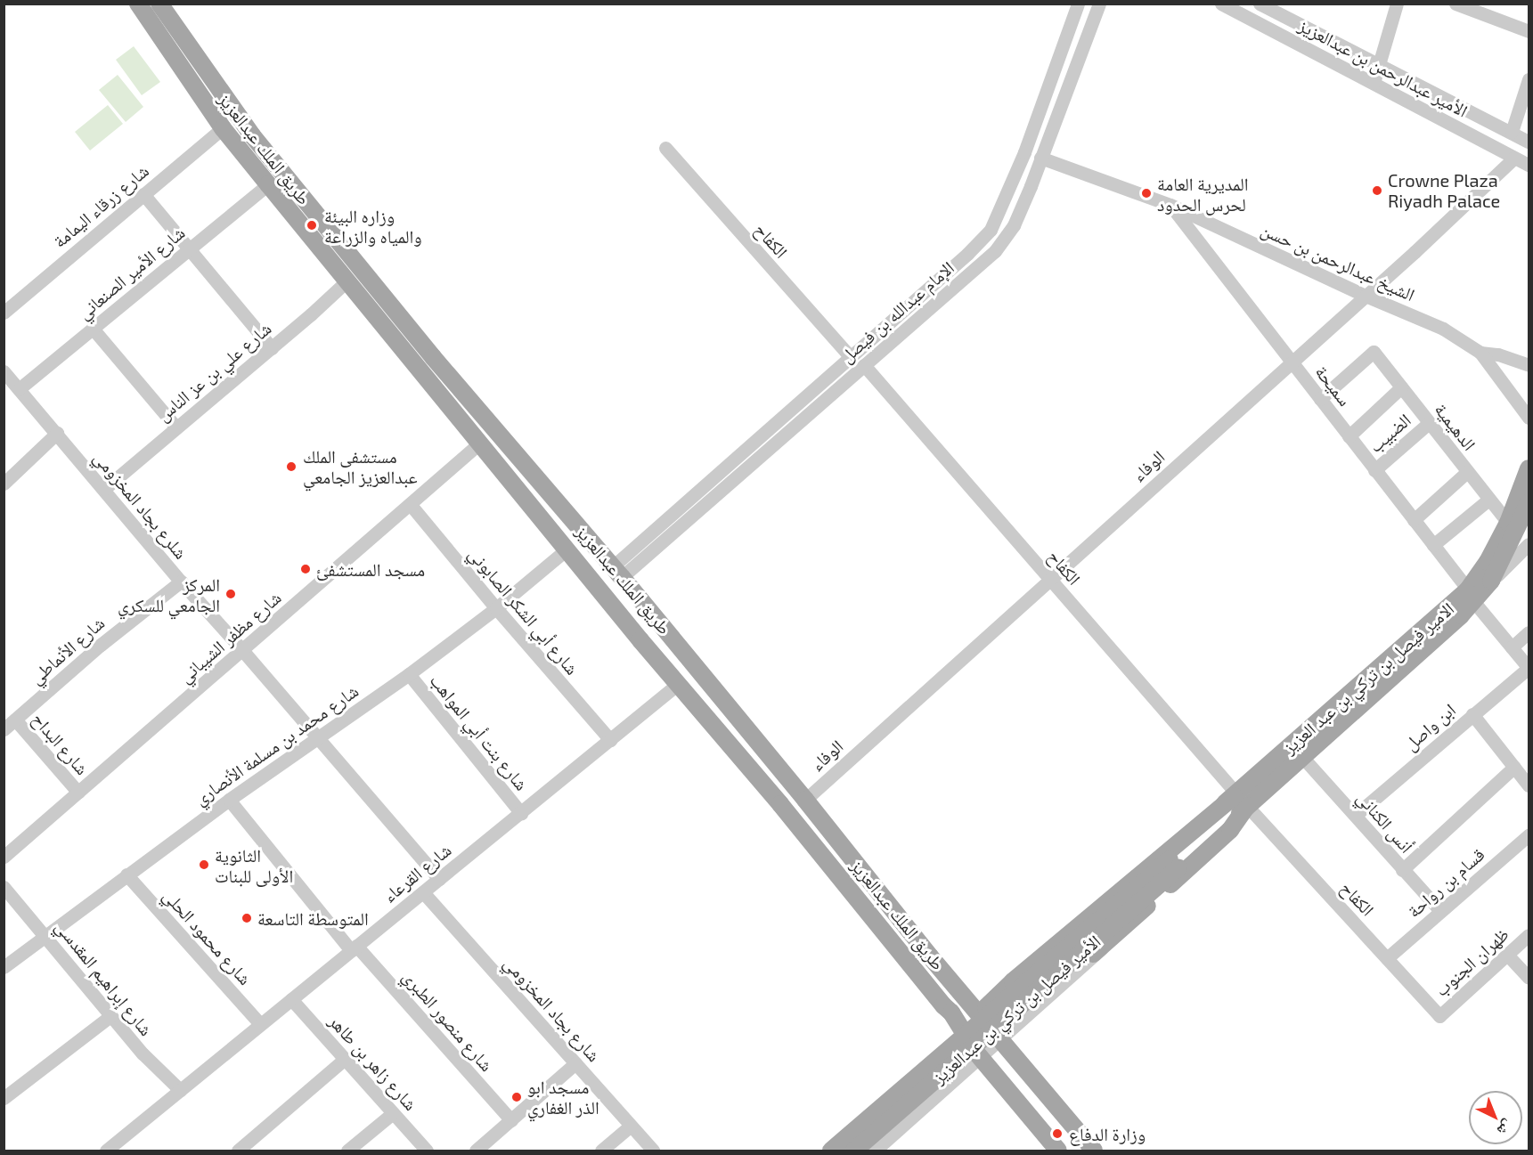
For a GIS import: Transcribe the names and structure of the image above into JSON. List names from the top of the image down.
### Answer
{
  "streets": {
    "main road": ["طريق الملك عبدالعزيز", "الامير فيصل بن تركي بن عبد العزيز", "الأمير فيصل بن تركي بن عبدالعزيز"],
    "street": [
      "الأمير عبدالرحمن بن عبدالعزيز",
      "شارع زرقاء اليمامة",
      "الكفاح",
      "الشيخ عبدالرحمن بن حسن",
      "شارع الأمير الصنعاني",
      "الإمام عبدالله بن فيصل",
      "شارع علي بن عز الناس",
      "سميحة",
      "الدهيمية",
      "الضبيب",
      "الوفاء",
      "شلرع بجاد المخزومي",
      "شارع أبي الشكر الصابوني",
      "شارع مظفر الشيباني",
      "شارع الأنماطي",
      "ابن واصل",
      "شارع بنت أبي المواهب",
      "شارع البداح",
      "شارع محمد بن مسلمة الأنصاري",
      "أنس الكناني",
      "شارع القرعاء",
      "قسام بن رواحة",
      "شارع محمود الحلي",
      "ظهران الجنوب",
      "شارع إبراهيم المقدسي",
      "شارع بجاد المخزومي",
      "شارع منصور الطبري",
      "شارع زاهر بن طاهر"
    ]
  },
  "crossings": [
    ["الأمير عبدالرحمن بن عبدالعزيز", "الوفاء"],
    ["طريق الملك عبدالعزيز", "شارع زرقاء اليمامة"],
    ["طريق الملك عبدالعزيز", "شارع الأمير الصنعاني"],
    ["طريق الملك عبدالعزيز", "الإمام عبدالله بن فيصل"],
    ["طريق الملك عبدالعزيز", "شارع علي بن عز الناس"],
    ["طريق الملك عبدالعزيز", "الوفاء"],
    ["طريق الملك عبدالعزيز", "شارع مظفر الشيباني"],
    ["طريق الملك عبدالعزيز", "شارع محمد بن مسلمة الأنصاري"],
    ["طريق الملك عبدالعزيز", "شارع القرعاء"],
    ["الكفاح", "الإمام عبدالله بن فيصل"],
    ["الكفاح", "الوفاء"],
    ["الكفاح", "الامير فيصل بن تركي بن عبد العزيز"],
    ["الكفاح", "قسام بن رواحة"],
    ["الكفاح", "ظهران الجنوب"],
    ["الشيخ عبدالرحمن بن حسن", "الإمام عبدالله بن فيصل"],
    ["الشيخ عبدالرحمن بن حسن", "سميحة"],
    ["الشيخ عبدالرحمن بن حسن", "الوفاء"],
    ["شارع الأمير الصنعاني", "شلرع بجاد المخزومي"],
    ["شارع علي بن عز الناس", "شلرع بجاد المخزومي"],
    ["سميحة", "الدهيمية"],
    ["سميحة", "الضبيب"],
    ["سميحة", "الوفاء"],
    ["سميحة", "الامير فيصل بن تركي بن عبد العزيز"],
    ["سميحة", "ابن واصل"],
    ["الدهيمية", "الضبيب"],
    ["الدهيمية", "الامير فيصل بن تركي بن عبد العزيز"],
    ["شلرع بجاد المخزومي", "شارع مظفر الشيباني"],
    ["شلرع بجاد المخزومي", "شارع الأنماطي"],
    ["شلرع بجاد المخزومي", "شارع محمد بن مسلمة الأنصاري"],
    ["شلرع بجاد المخزومي", "شارع القرعاء"],
    ["شارع أبي الشكر الصابوني", "شارع مظفر الشيباني"],
    ["شارع أبي الشكر الصابوني", "شارع محمد بن مسلمة الأنصاري"],
    ["شارع أبي الشكر الصابوني", "شارع القرعاء"],
    ["شارع مظفر الشيباني", "شارع البداح"],
    ["شارع الأنماطي", "شارع البداح"],
    ["الامير فيصل بن تركي بن عبد العزيز", "أنس الكناني"],
    ["الامير فيصل بن تركي بن عبد العزيز", "الأمير فيصل بن تركي بن عبدالعزيز"],
    ["ابن واصل", "أنس الكناني"],
    ["شارع بنت أبي المواهب", "شارع محمد بن مسلمة الأنصاري"],
    ["شارع بنت أبي المواهب", "شارع القرعاء"],
    ["شارع محمد بن مسلمة الأنصاري", "شارع محمود الحلي"],
    ["شارع محمد بن مسلمة الأنصاري", "شارع إبراهيم المقدسي"],
    ["شارع محمد بن مسلمة الأنصاري", "شارع منصور الطبري"],
    ["أنس الكناني", "قسام بن رواحة"],
    ["شارع القرعاء", "شارع محمود الحلي"],
    ["شارع القرعاء", "شارع إبراهيم المقدسي"],
    ["شارع القرعاء", "شارع بجاد المخزومي"],
    ["شارع القرعاء", "شارع منصور الطبري"],
    ["شارع القرعاء", "شارع زاهر بن طاهر"]
  ],
  "places": [
    "Crowne Plaza Riyadh Palace",
    "المديرية العامة لحرس الحدود",
    "وزاره البيئة والمياه والزراعة",
    "مستشفى الملك عبدالعزيز الجامعي",
    "مسجد المستشفئ",
    "المركز الجامعي للسكري",
    "الثانوية الأولى للبنات",
    "المتوسطة التاسعة",
    "مسجد ابو الذر الغفاري",
    "وزارة الدفاع"
  ],
  "north": "bottom right"
}
